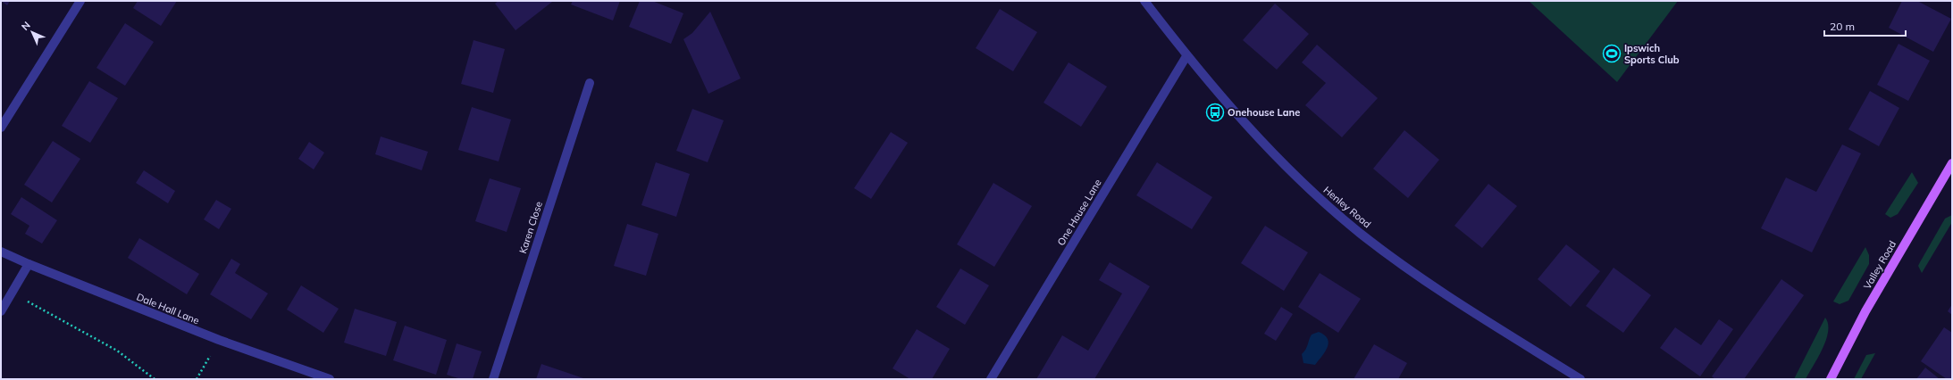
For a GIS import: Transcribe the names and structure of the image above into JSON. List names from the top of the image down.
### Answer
{
  "streets": {
    "main road": ["Valley Road"],
    "street": [
      "Henley Road",
      "One House Lane",
      "Karen Close",
      "Dale Hall Lane"
    ]
  },
  "crossings": [
    ["Henley Road", "One House Lane"]
  ],
  "places": {
    "sports": ["Ipswich Sports Club"],
    "bus stop": ["Onehouse Lane"]
  },
  "scale_bar": "20 m",
  "north": "top left"
}
